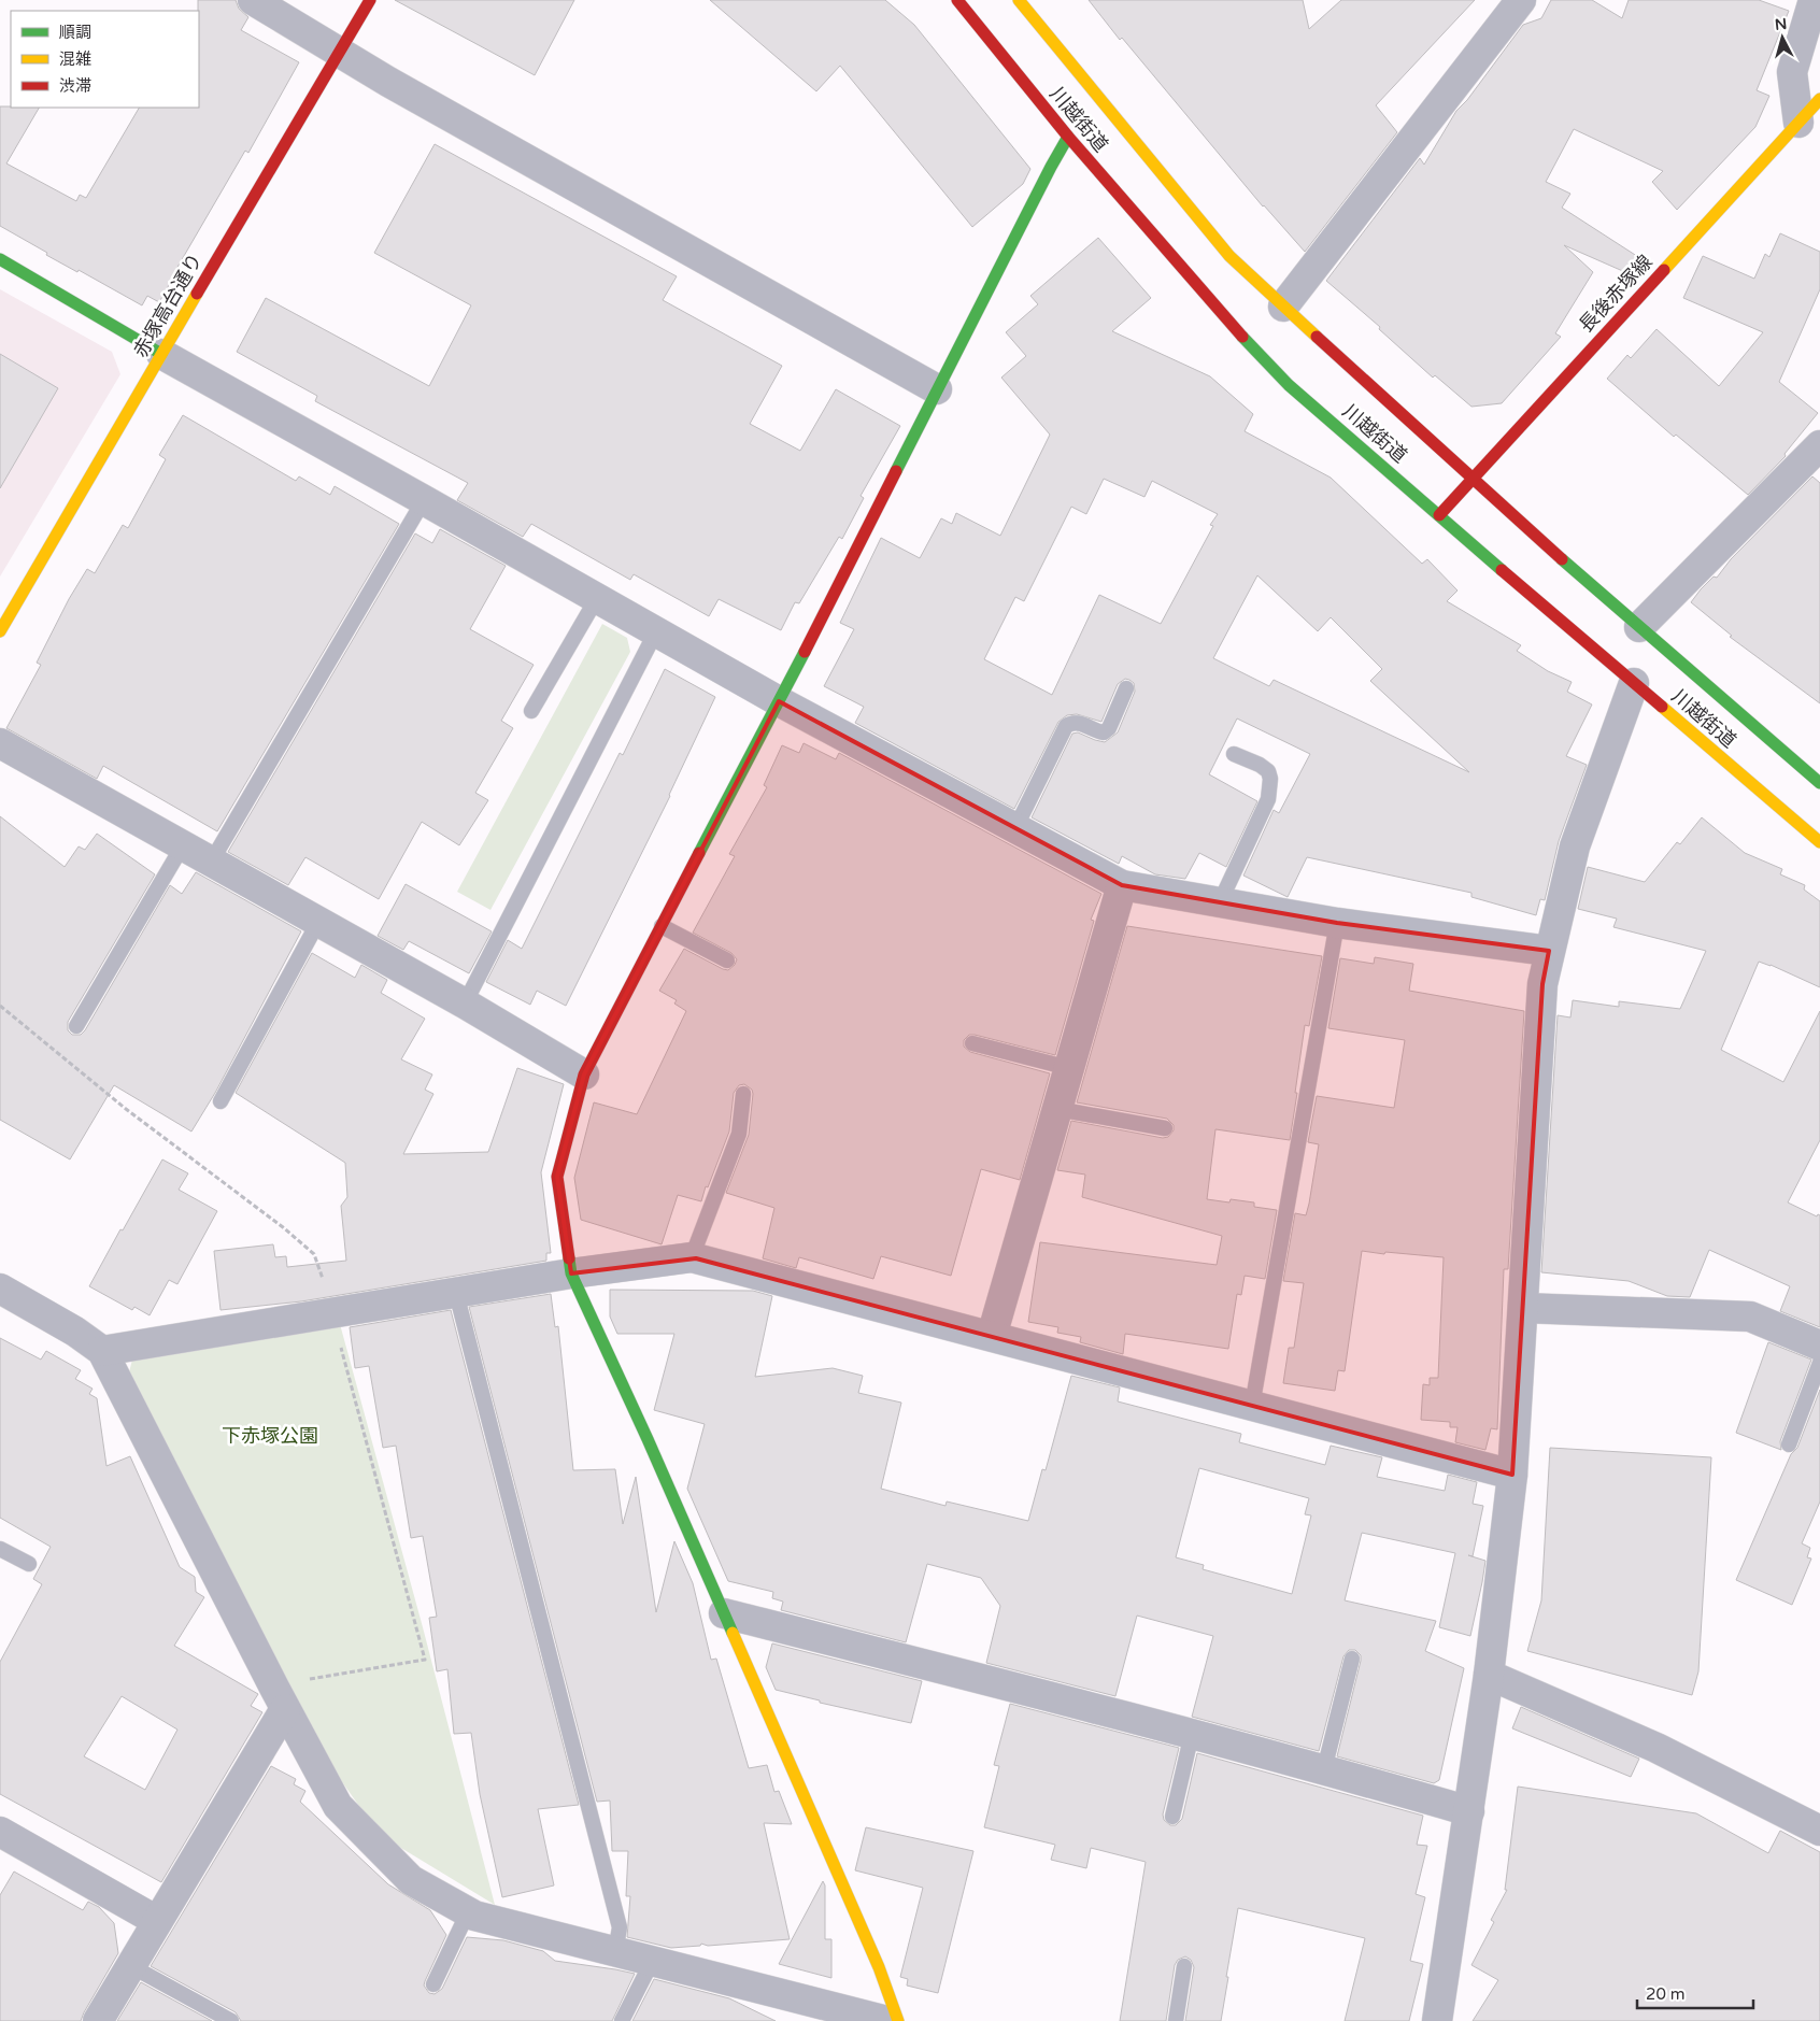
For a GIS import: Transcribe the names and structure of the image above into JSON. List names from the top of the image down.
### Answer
{
  "streets": {
    "main road": ["川越街道", "長後赤塚線", "赤塚高台通り"]
  },
  "crossings": [
    ["川越街道", "長後赤塚線"]
  ],
  "parks": ["下赤塚公園"],
  "legend": ["順調", "混雑", "渋滞"],
  "scale_bar": "20 m",
  "north": "top"
}
